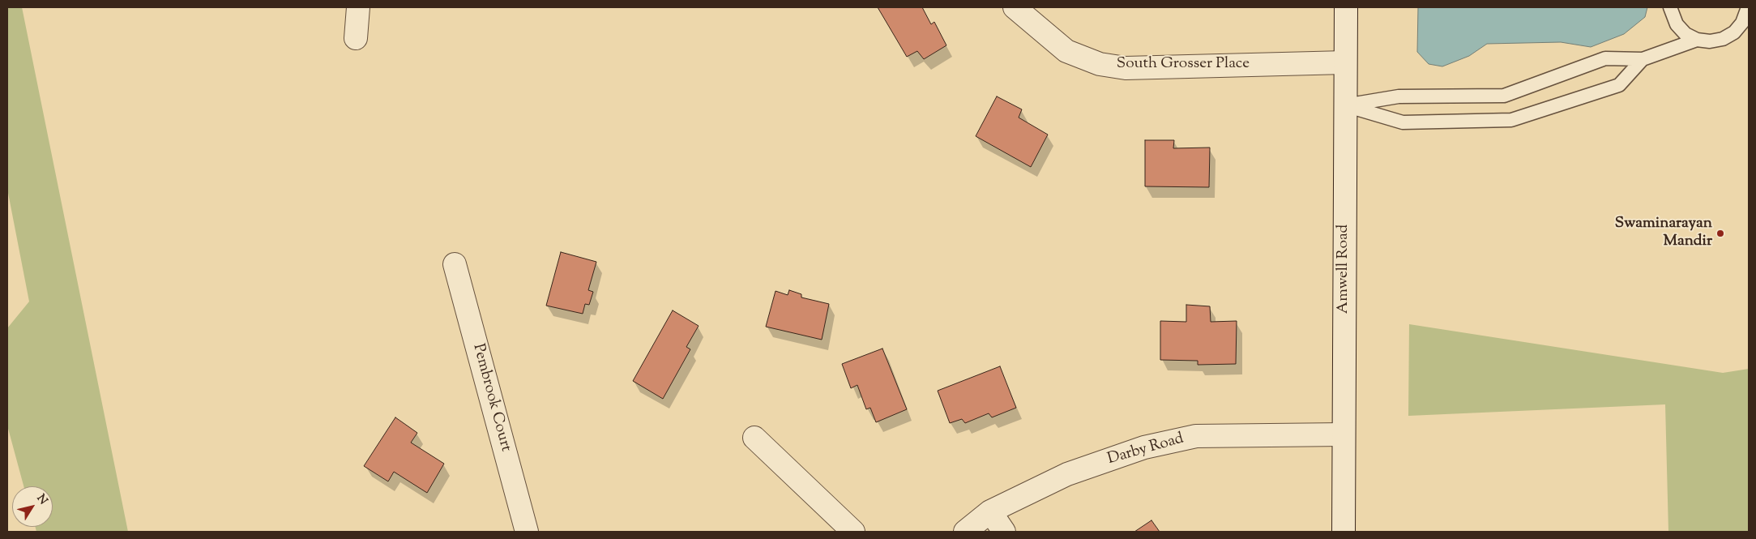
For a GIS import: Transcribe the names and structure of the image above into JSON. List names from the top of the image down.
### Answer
{
  "streets": {
    "street": [
      "South Grosser Place",
      "Amwell Road",
      "Pembrook Court",
      "Darby Road"
    ]
  },
  "crossings": [
    ["South Grosser Place", "Amwell Road"],
    ["Amwell Road", "Darby Road"]
  ],
  "places": ["Swaminarayan Mandir"],
  "north": "top right"
}
